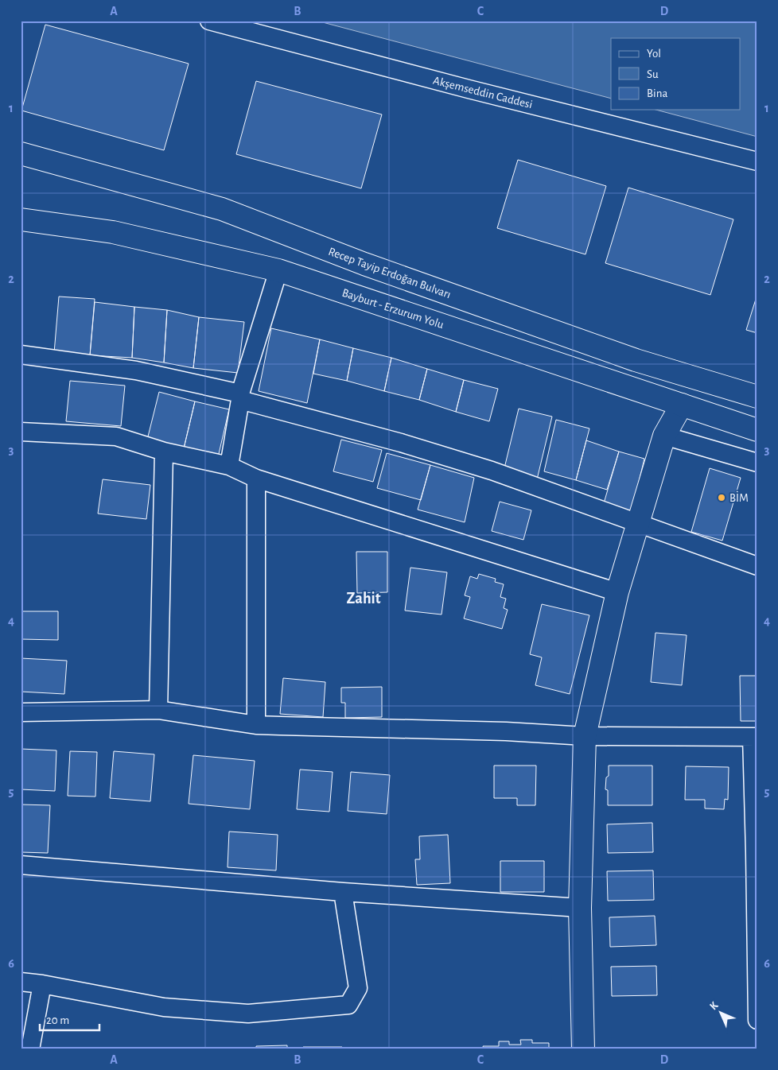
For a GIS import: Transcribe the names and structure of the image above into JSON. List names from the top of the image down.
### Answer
{
  "streets": {
    "main road": ["Recep Tayip Erdoğan Bulvarı", "Bayburt - Erzurum Yolu"],
    "street": ["Akşemseddin Caddesi"]
  },
  "districts": ["Zahit"],
  "places": ["BİM"],
  "legend": ["Yol", "Su", "Bina"],
  "scale_bar": "20 m",
  "north": "top left",
  "grid": {
    "columns": [
      "A",
      "B",
      "C",
      "D"
    ],
    "rows": [
      "1",
      "2",
      "3",
      "4",
      "5",
      "6"
    ]
  }
}
